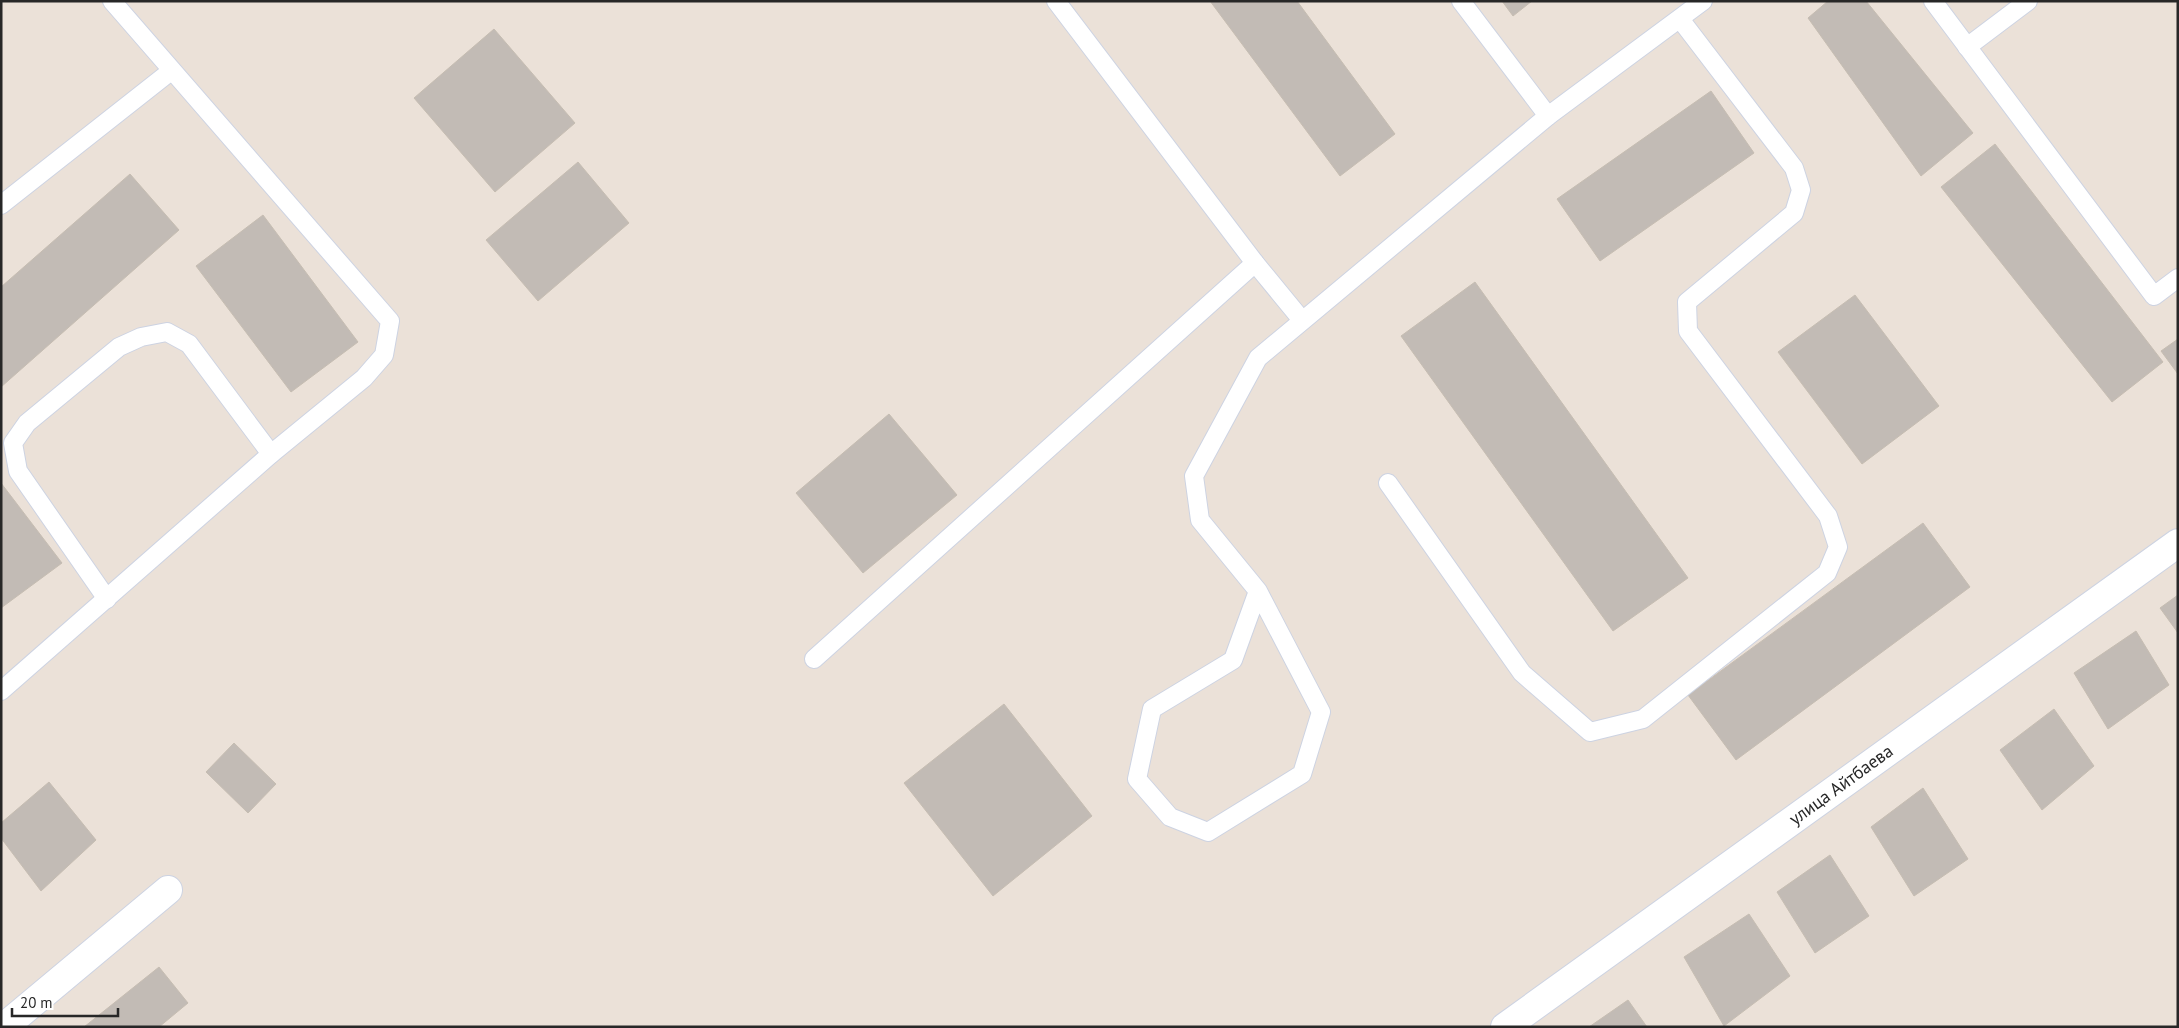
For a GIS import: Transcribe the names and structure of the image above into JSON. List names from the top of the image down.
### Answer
{
  "streets": {
    "street": ["улица Айтбаева"]
  },
  "scale_bar": "20 m"
}
